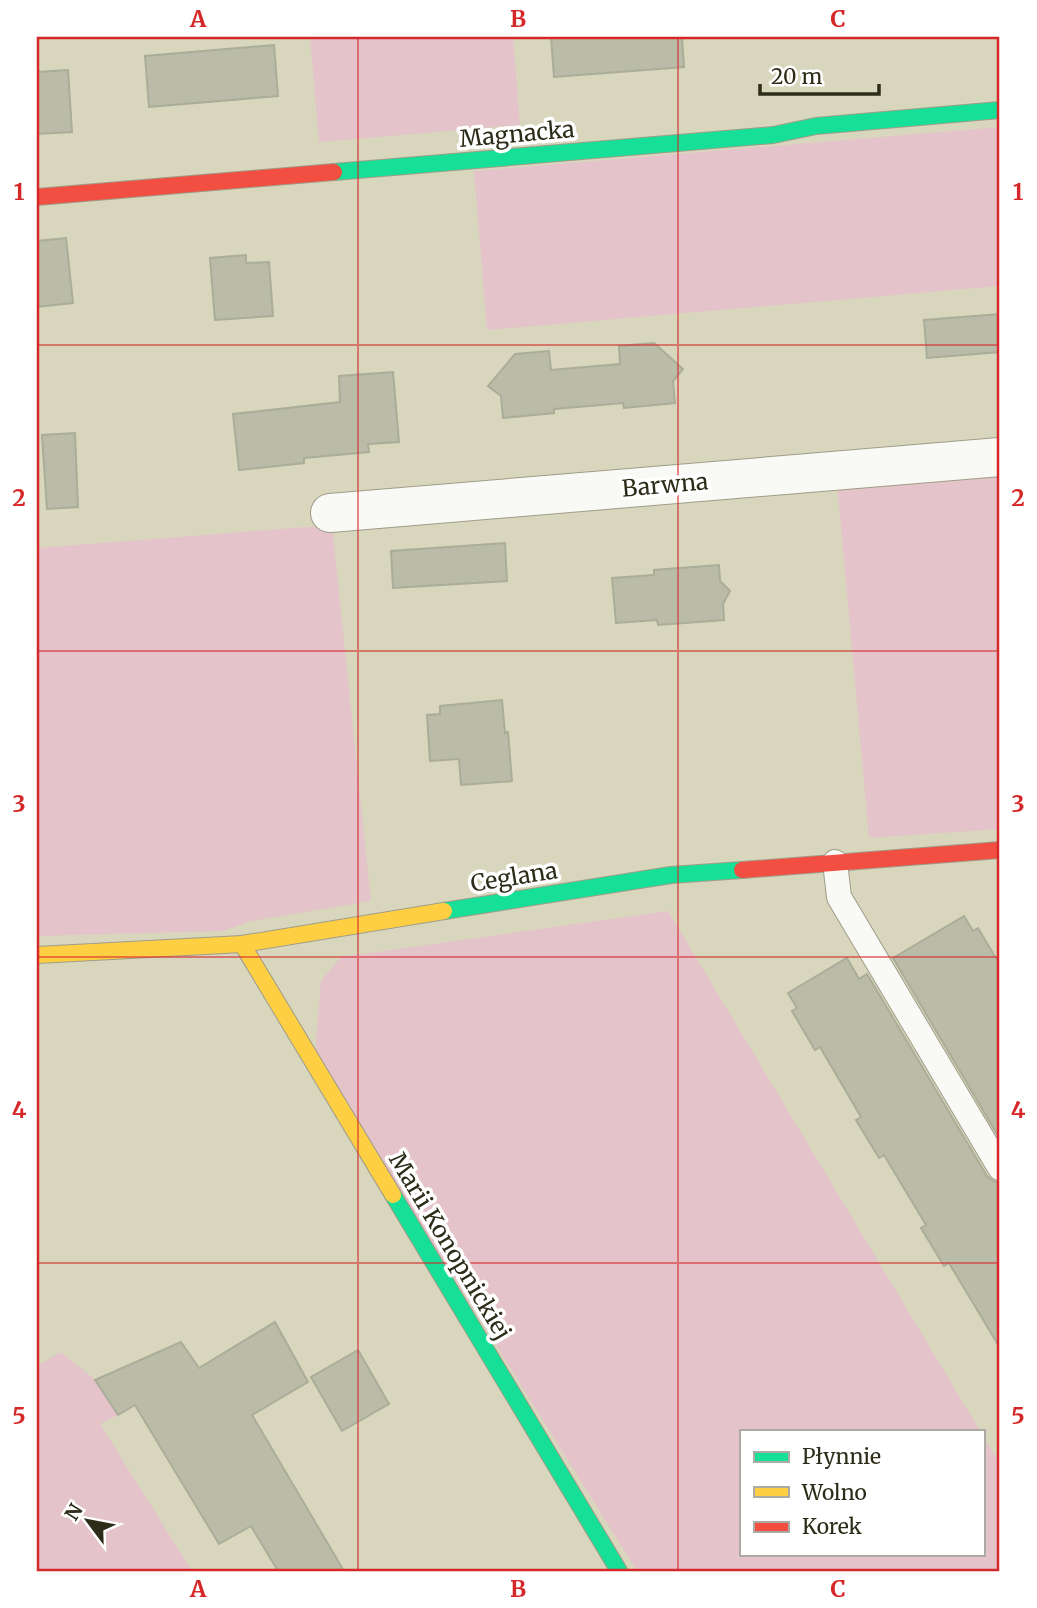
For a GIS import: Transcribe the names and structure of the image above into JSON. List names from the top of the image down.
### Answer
{
  "streets": {
    "street": [
      "Magnacka",
      "Barwna",
      "Ceglana",
      "Marii Konopnickiej"
    ]
  },
  "crossings": [
    ["Ceglana", "Marii Konopnickiej"]
  ],
  "legend": ["Płynnie", "Wolno", "Korek"],
  "scale_bar": "20 m",
  "north": "top left",
  "grid": {
    "columns": ["A", "B", "C"],
    "rows": [
      "1",
      "2",
      "3",
      "4",
      "5"
    ]
  }
}
